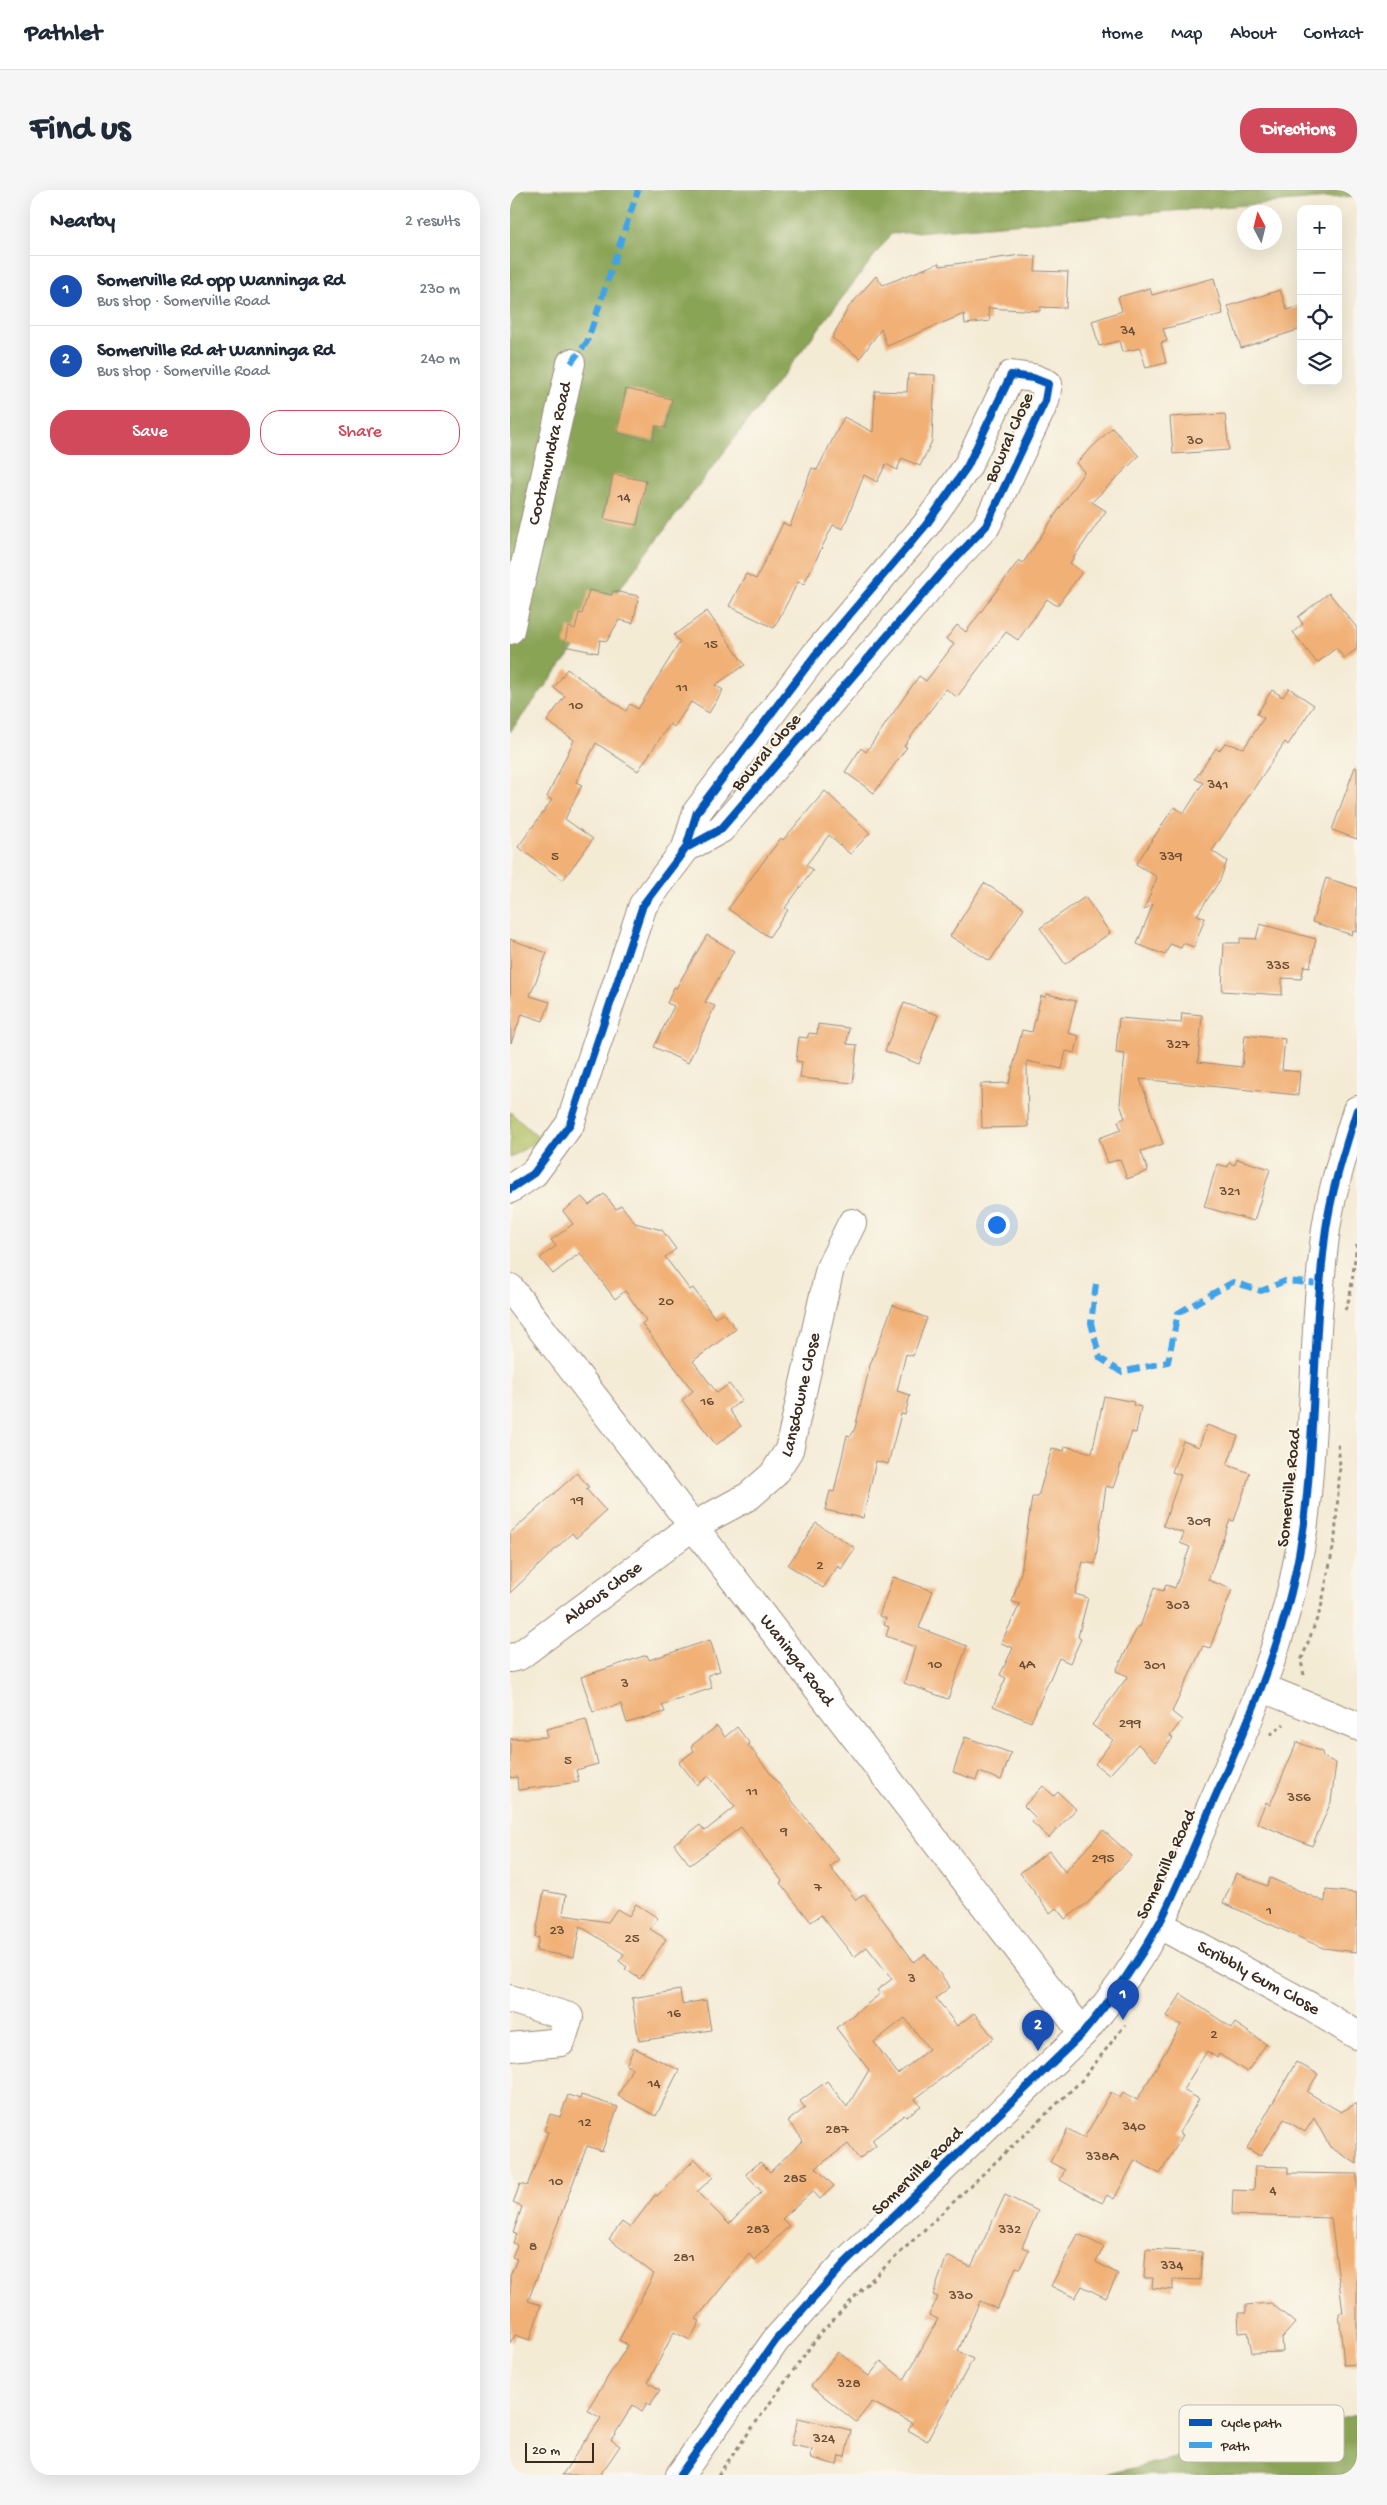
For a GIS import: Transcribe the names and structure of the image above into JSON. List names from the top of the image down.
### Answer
{
  "streets": {
    "street": [
      "Bowral Close",
      "Cootamundra Road",
      "Lansdowne Close",
      "Somerville Road",
      "Aldous Close",
      "Waninga Road",
      "Scribbly Gum Close"
    ]
  },
  "crossings": [
    ["Lansdowne Close", "Aldous Close"],
    ["Lansdowne Close", "Waninga Road"],
    ["Somerville Road", "Waninga Road"],
    ["Somerville Road", "Scribbly Gum Close"],
    ["Aldous Close", "Waninga Road"]
  ],
  "house_numbers": [
    "34",
    "30",
    "14",
    "15",
    "11",
    "10",
    "341",
    "5",
    "339",
    "335",
    "327",
    "321",
    "20",
    "16",
    "19",
    "309",
    "2",
    "303",
    "10",
    "4A",
    "301",
    "3",
    "299",
    "5",
    "11",
    "356",
    "9",
    "295",
    "7",
    "1",
    "23",
    "25",
    "3",
    "16",
    "2",
    "14",
    "12",
    "340",
    "287",
    "338A",
    "285",
    "10",
    "4",
    "283",
    "332",
    "8",
    "281",
    "334",
    "330",
    "328",
    "324"
  ],
  "legend": ["Cycle path", "Path"],
  "scale_bar": "20 m",
  "north": "top",
  "page": {
    "header": "Pathlet",
    "nav": [
      "Home",
      "Map",
      "About",
      "Contact"
    ],
    "buttons": [
      "Directions",
      ["Save", "Share"]
    ],
    "title": "Find us",
    "heading": ["Nearby", "2 results"],
    "map_buttons": ["+", "−"],
    "list": [
      {
        "mark": "1",
        "name": "Somerville Rd opp Wanninga Rd",
        "note": "Bus stop · Somerville Road",
        "value": "230 m"
      },
      {
        "mark": "2",
        "name": "Somerville Rd at Wanninga Rd",
        "note": "Bus stop · Somerville Road",
        "value": "240 m"
      }
    ],
    "pins": ["1", "2"],
    "scale": "20 m"
  }
}
